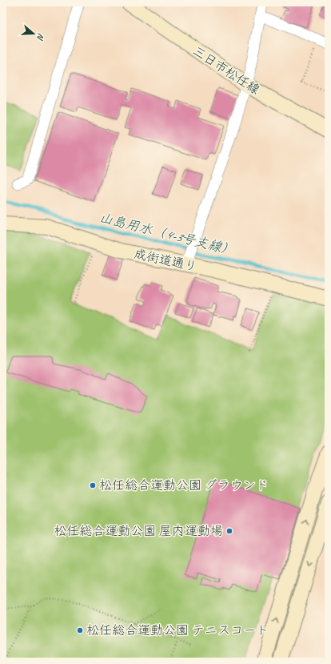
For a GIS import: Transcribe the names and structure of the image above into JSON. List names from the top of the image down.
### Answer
{
  "streets": {
    "street": ["三日市松任線", "成街道通り"]
  },
  "water": ["山島用水（4-3号支線）"],
  "places": ["松任総合運動公園 グラウンド", "松任総合運動公園 屋内運動場", "松任総合運動公園 テニスコート"],
  "north": "right"
}
